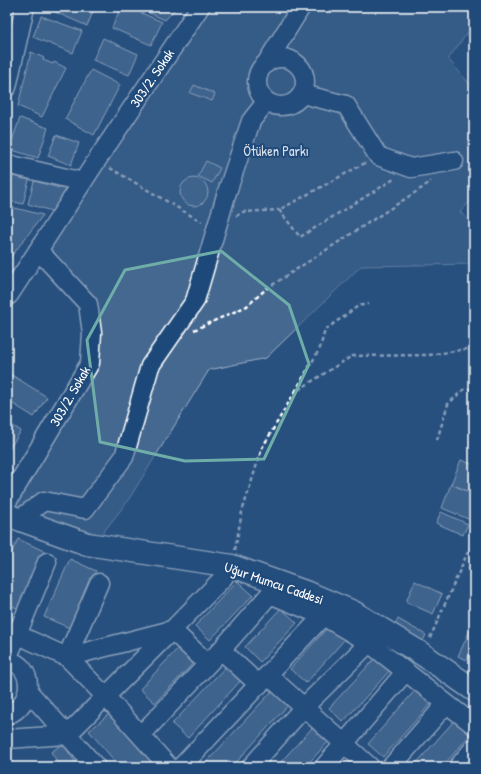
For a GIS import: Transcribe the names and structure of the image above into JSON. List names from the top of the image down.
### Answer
{
  "streets": {
    "main road": ["Uğur Mumcu Caddesi"],
    "street": ["303/2. Sokak"]
  },
  "crossings": [
    ["303/2. Sokak", "Uğur Mumcu Caddesi"]
  ],
  "parks": ["Ötüken Parkı"]
}
